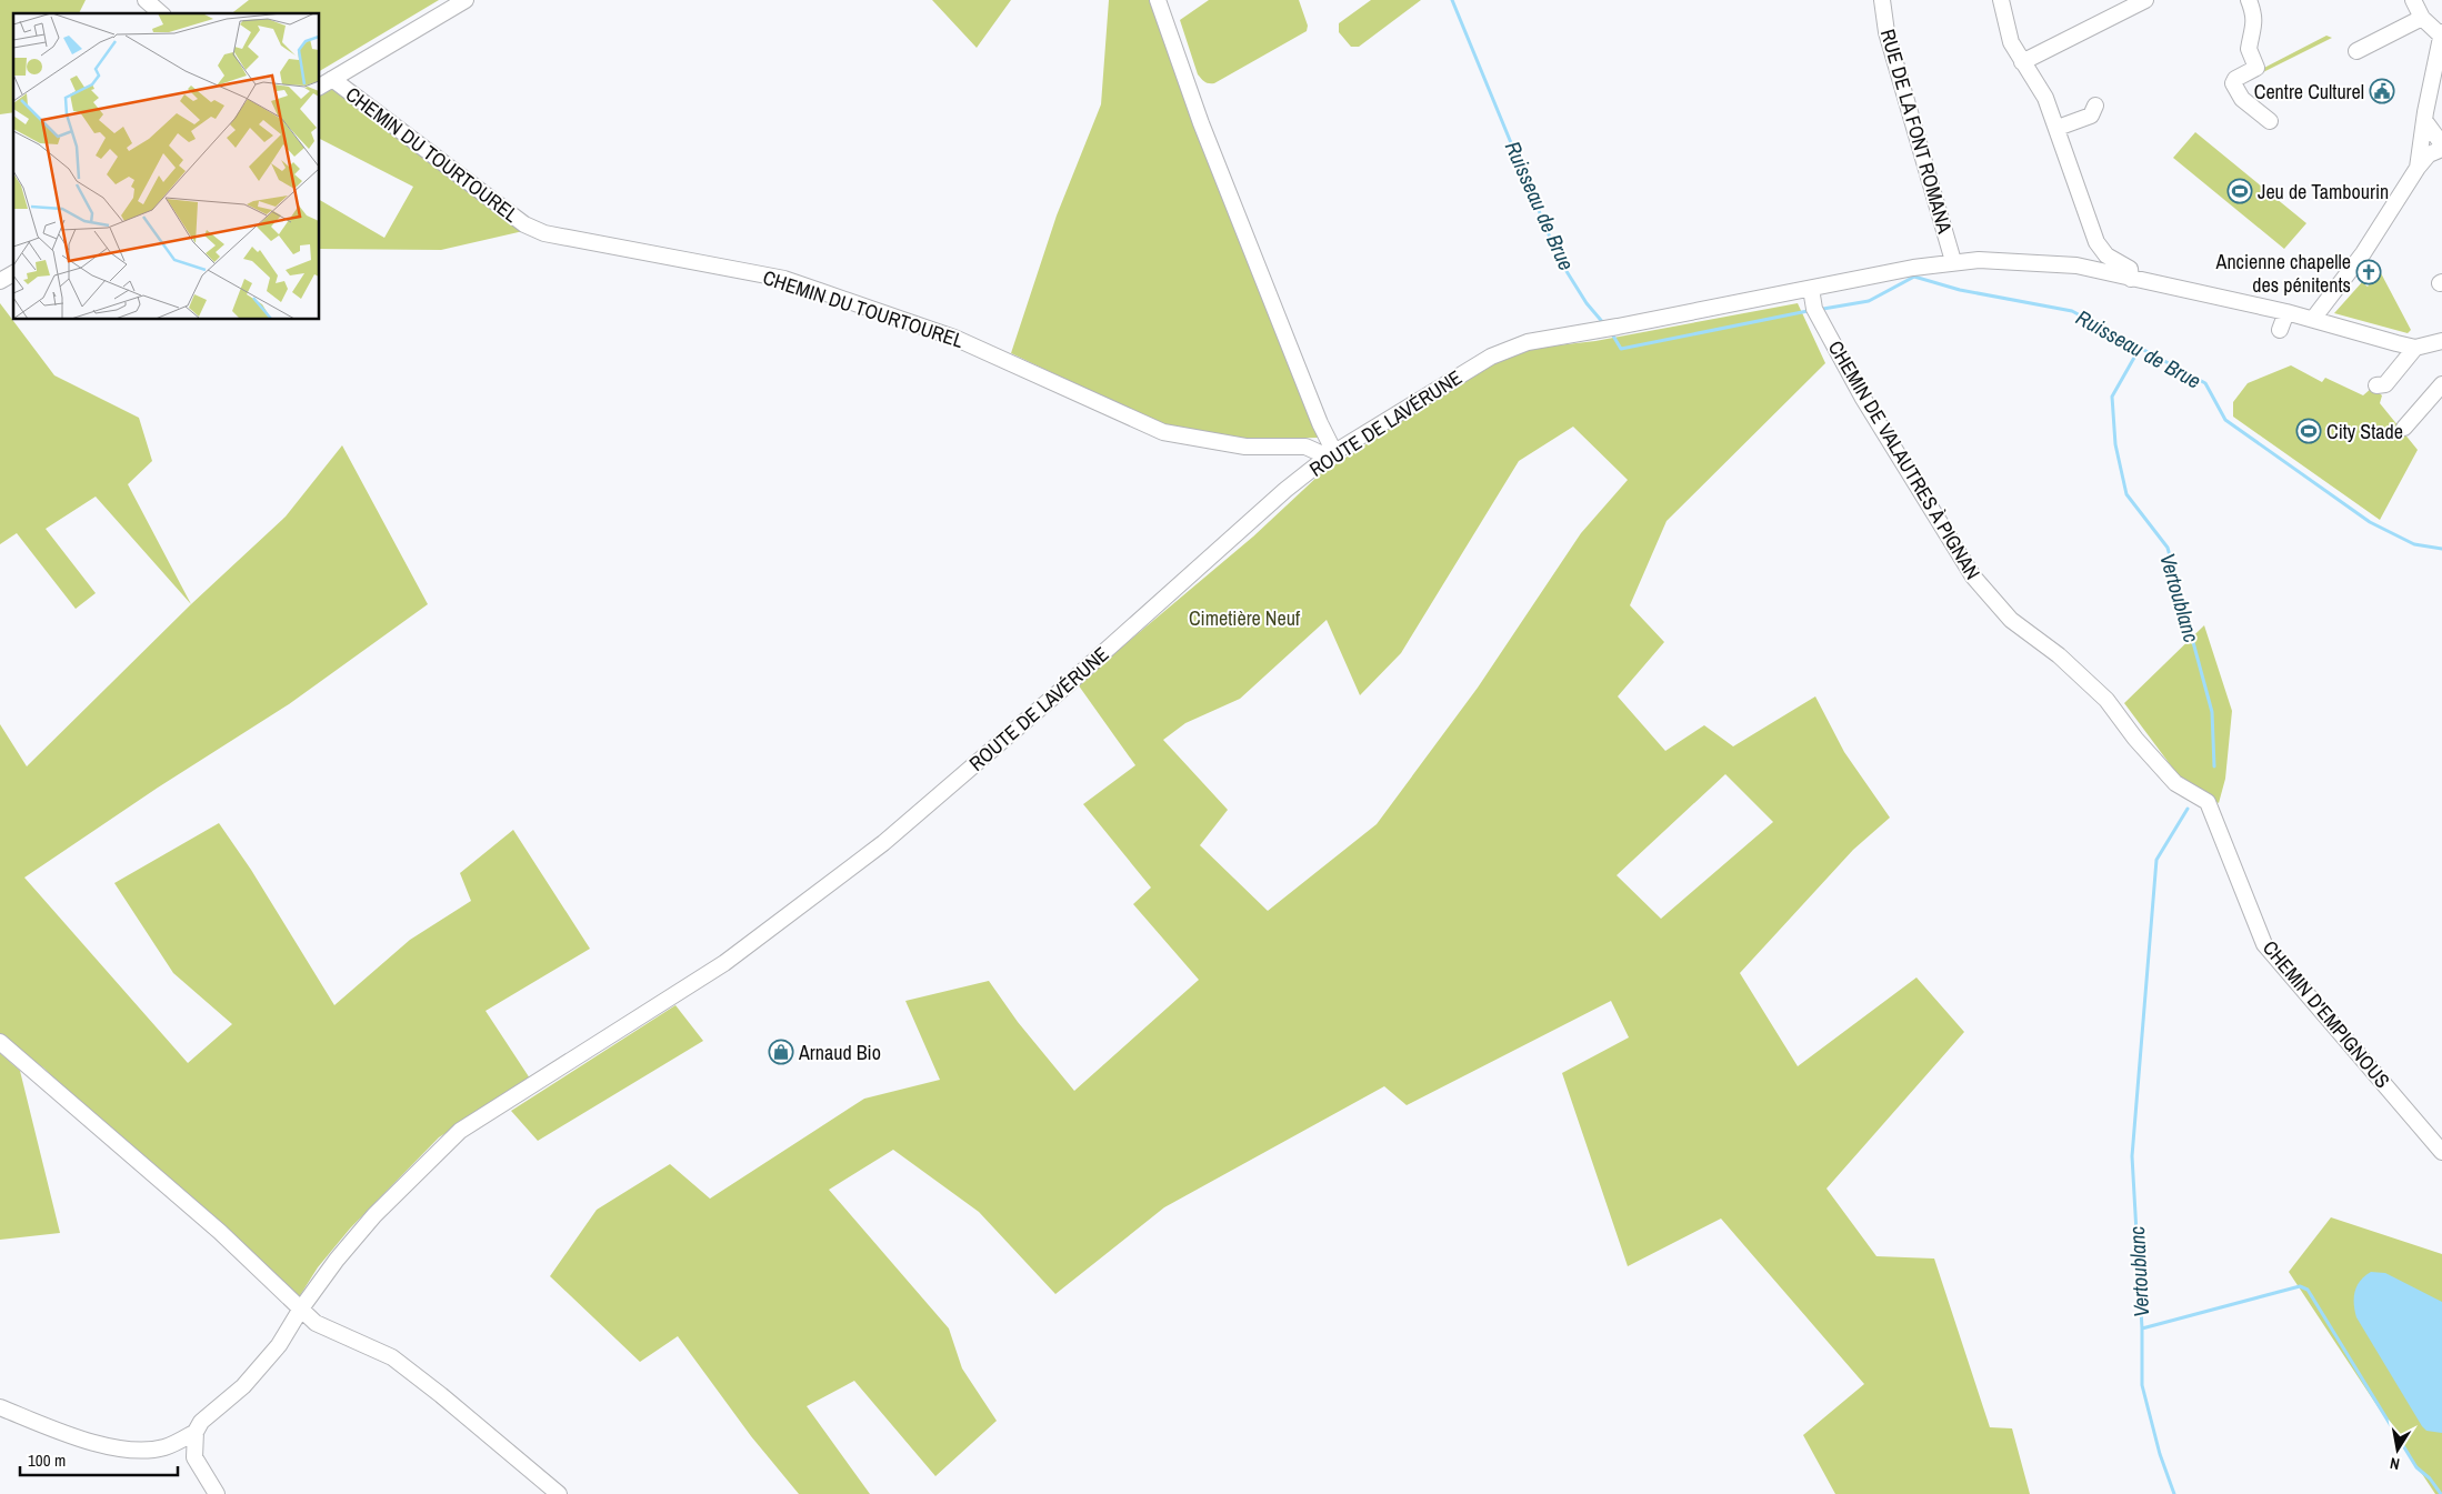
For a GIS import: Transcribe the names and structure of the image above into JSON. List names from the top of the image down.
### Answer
{
  "streets": {
    "street": [
      "RUE DE LA FONT ROMANA",
      "CHEMIN DU TOURTOUREL",
      "ROUTE DE LAVÉRUNE",
      "CHEMIN DE VALAUTRES À PIGNAN",
      "CHEMIN D'EMPIGNOUS"
    ]
  },
  "crossings": [
    ["RUE DE LA FONT ROMANA", "ROUTE DE LAVÉRUNE"],
    ["CHEMIN DU TOURTOUREL", "ROUTE DE LAVÉRUNE"],
    ["ROUTE DE LAVÉRUNE", "CHEMIN DE VALAUTRES À PIGNAN"],
    ["CHEMIN DE VALAUTRES À PIGNAN", "CHEMIN D'EMPIGNOUS"]
  ],
  "water": ["Ruisseau de Brue", "Vertoublanc"],
  "parks": ["Cimetière Neuf"],
  "places": {
    "public building": ["Centre Culturel"],
    "sports": ["Jeu de Tambourin", "City Stade"],
    "church": ["Ancienne chapelle des pénitents"],
    "shop": ["Arnaud Bio"]
  },
  "scale_bar": "100 m",
  "north": "bottom"
}
